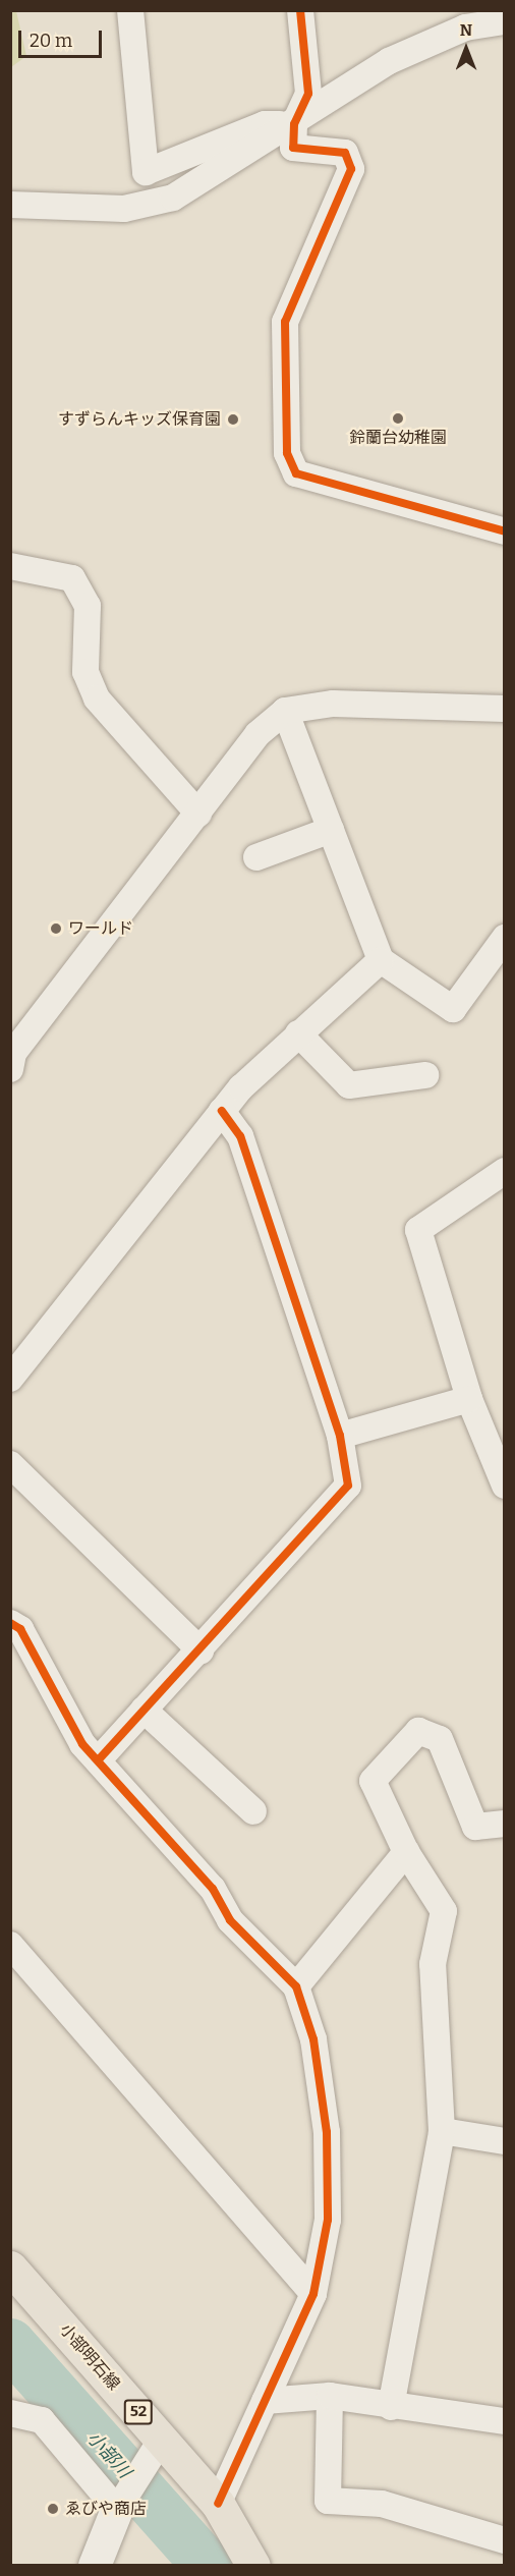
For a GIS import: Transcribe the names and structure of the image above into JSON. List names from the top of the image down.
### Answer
{
  "streets": {
    "main road": ["小部明石線", "52"]
  },
  "water": ["小部川"],
  "places": [
    "鈴蘭台幼稚園",
    "すずらんキッズ保育園",
    "ワールド",
    "ゑびや商店"
  ],
  "scale_bar": "20 m",
  "north": "top"
}
